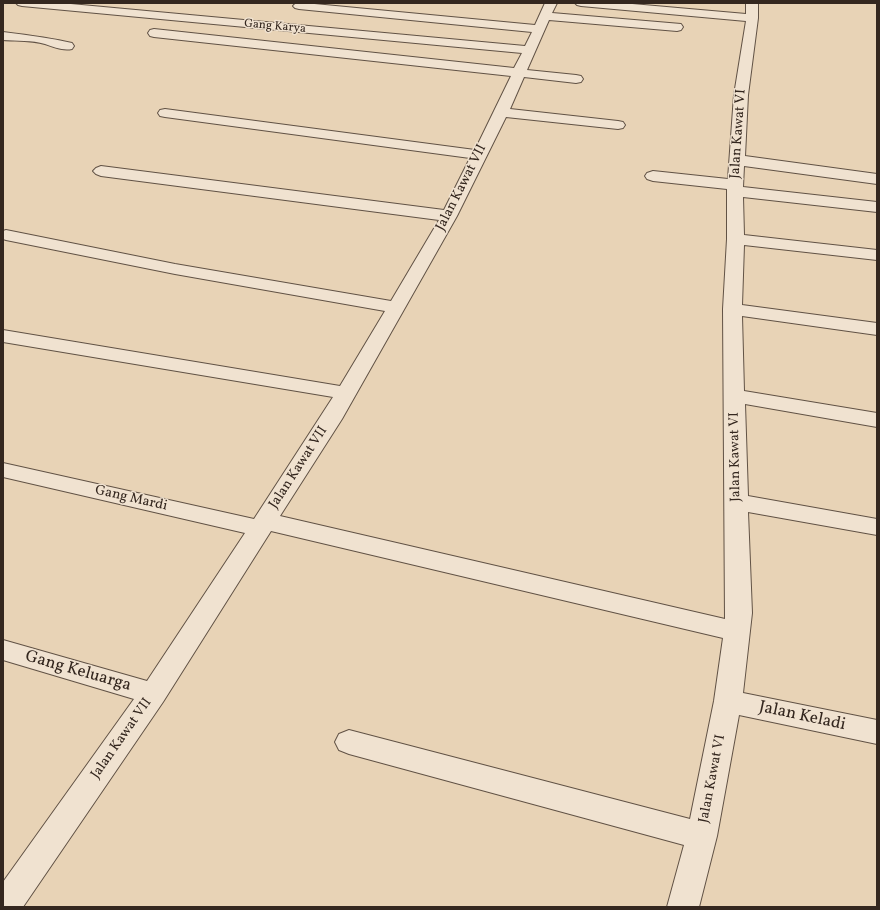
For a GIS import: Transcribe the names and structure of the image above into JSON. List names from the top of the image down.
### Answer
{
  "streets": {
    "street": [
      "Gang Karya",
      "Jalan Kawat VI",
      "Jalan Kawat VII",
      "Gang Mardi",
      "Gang Keluarga",
      "Jalan Keladi"
    ]
  },
  "crossings": [
    ["Gang Karya", "Jalan Kawat VII"],
    ["Jalan Kawat VI", "Gang Mardi"],
    ["Jalan Kawat VI", "Jalan Keladi"],
    ["Jalan Kawat VII", "Gang Mardi"],
    ["Jalan Kawat VII", "Gang Keluarga"]
  ]
}
